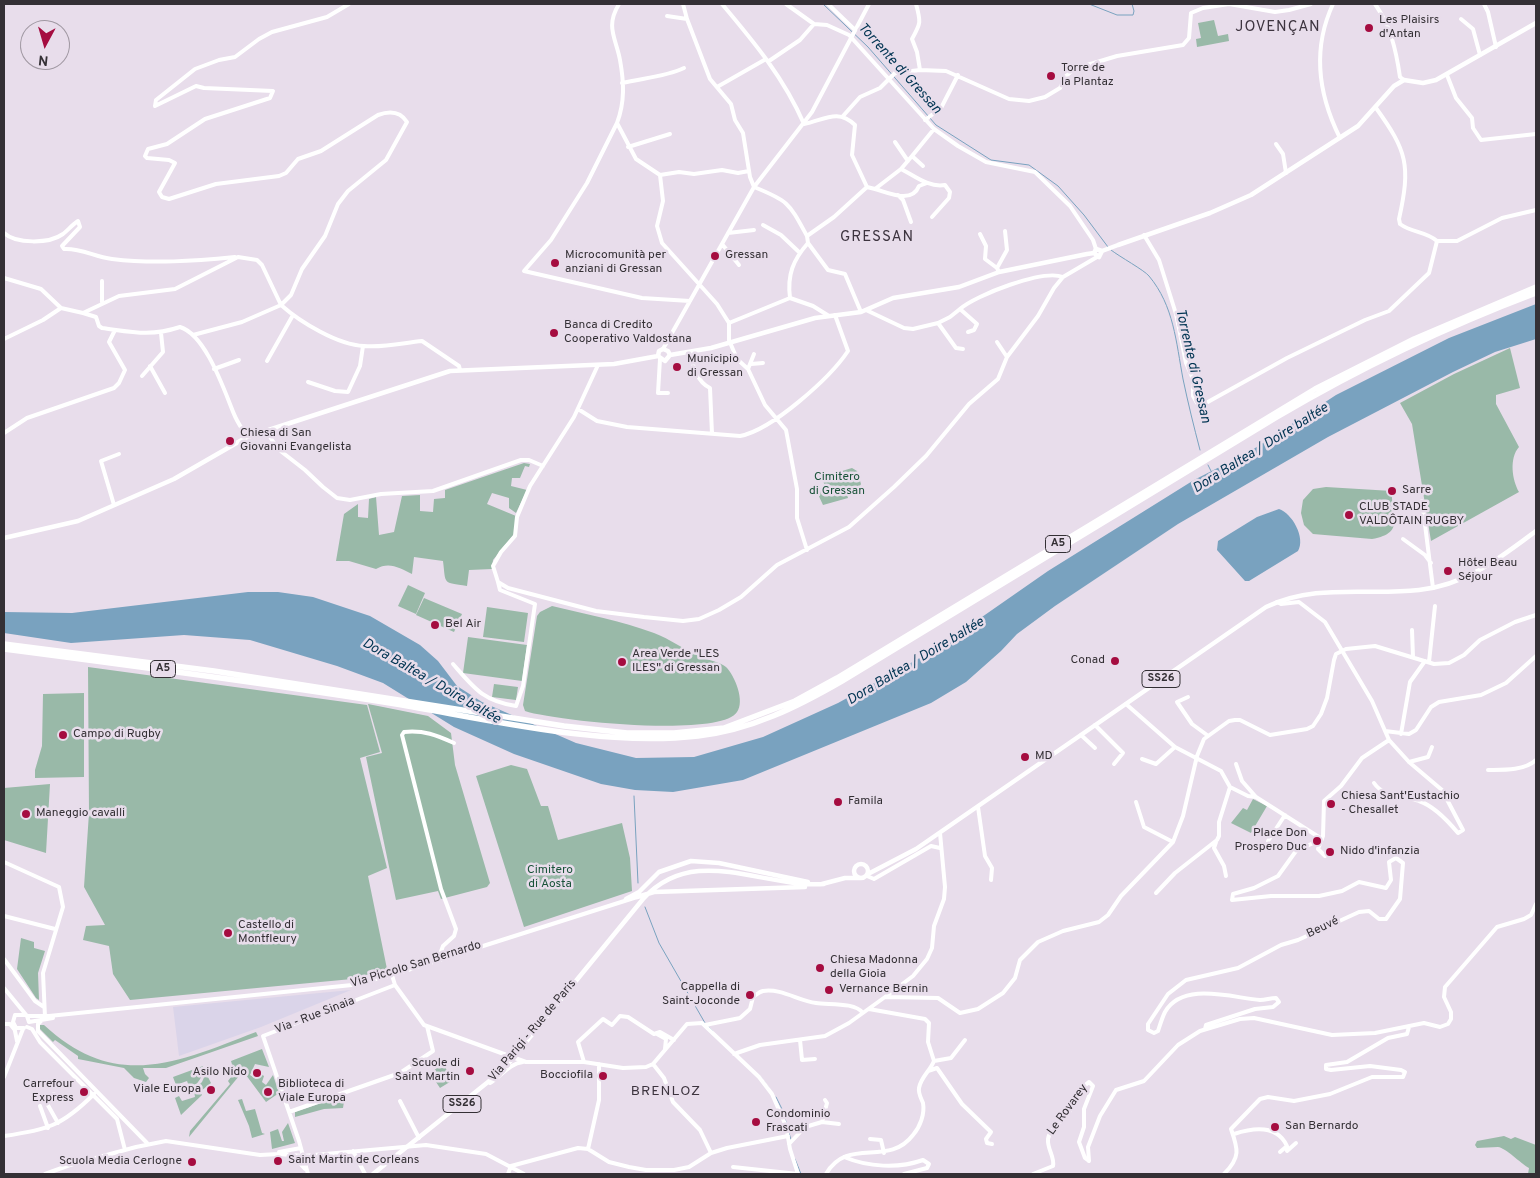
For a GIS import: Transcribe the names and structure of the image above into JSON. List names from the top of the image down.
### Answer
{
  "streets": {
    "highway": ["A5"],
    "main road": ["SS26", "Via Parigi - Rue de Paris"],
    "street": [
      "Beuvé",
      "Via Piccolo San Bernardo",
      "Via - Rue Sinaia",
      "Le Rovarey"
    ]
  },
  "crossings": [
    ["SS26", "Via Parigi - Rue de Paris"],
    ["Beuvé", "Le Rovarey"]
  ],
  "districts": ["JOVENÇAN", "GRESSAN", "BRENLOZ"],
  "water": ["Torrente di Gressan", "Dora Baltea / Doire baltée"],
  "parks": ["Cimitero di Gressan", "Cimitero di Aosta"],
  "places": [
    "Les Plaisirs d'Antan",
    "Torre de la Plantaz",
    "Gressan",
    "Microcomunità per anziani di Gressan",
    "Banca di Credito Cooperativo Valdostana",
    "Municipio di Gressan",
    "Chiesa di San Giovanni Evangelista",
    "Sarre",
    "CLUB STADE VALDÔTAIN RUGBY",
    "Hôtel Beau Séjour",
    "Bel Air",
    "Conad",
    "Area Verde \"LES ILES\" di Gressan",
    "Campo di Rugby",
    "MD",
    "Famila",
    "Chiesa Sant'Eustachio - Chesallet",
    "Maneggio cavalli",
    "Place Don Prospero Duc",
    "Nido d'infanzia",
    "Castello di Montfleury",
    "Chiesa Madonna della Gioia",
    "Vernance Bernin",
    "Cappella di Saint-Joconde",
    "Scuole di Saint Martin",
    "Asilo Nido",
    "Bocciofila",
    "Viale Europa",
    "Carrefour Express",
    "Biblioteca di Viale Europa",
    "Condominio Frascati",
    "San Bernardo",
    "Saint Martin de Corleans",
    "Scuola Media Cerlogne"
  ],
  "north": "bottom"
}
